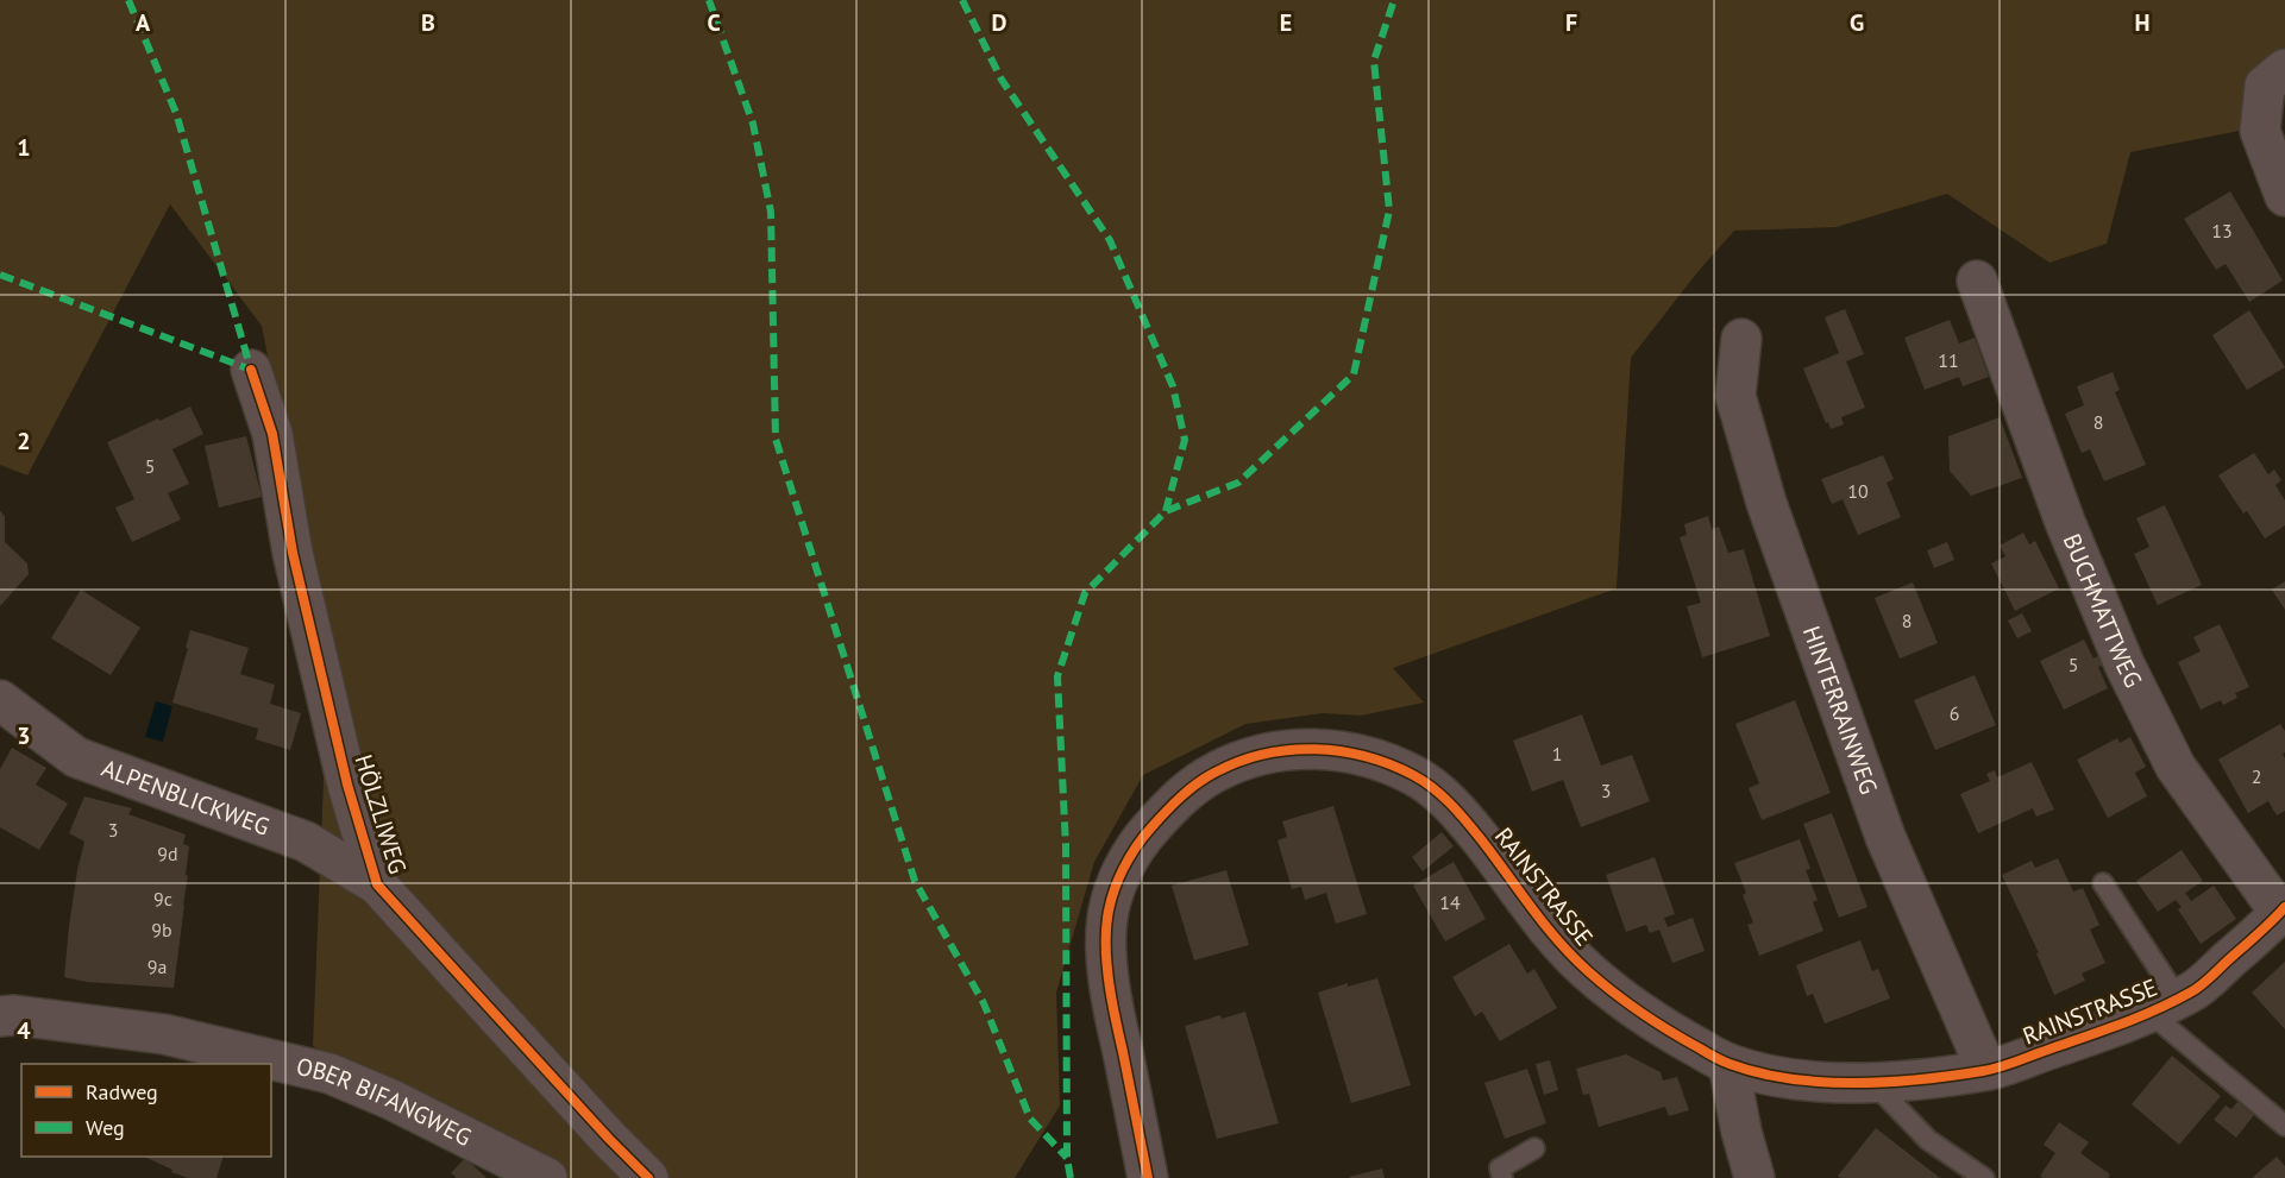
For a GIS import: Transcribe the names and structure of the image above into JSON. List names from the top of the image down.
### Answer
{
  "streets": {
    "street": [
      "BUCHMATTWEG",
      "HINTERRAINWEG",
      "ALPENBLICKWEG",
      "HÖLZLIWEG",
      "RAINSTRASSE",
      "OBER BIFANGWEG"
    ]
  },
  "crossings": [
    ["BUCHMATTWEG", "RAINSTRASSE"],
    ["HINTERRAINWEG", "RAINSTRASSE"],
    ["ALPENBLICKWEG", "HÖLZLIWEG"]
  ],
  "house_numbers": [
    "13",
    "11",
    "8",
    "5",
    "10",
    "8",
    "5",
    "6",
    "1",
    "2",
    "3",
    "3",
    "9d",
    "9c",
    "14",
    "9b",
    "9a"
  ],
  "legend": ["Radweg", "Weg"],
  "grid": {
    "columns": [
      "A",
      "B",
      "C",
      "D",
      "E",
      "F",
      "G",
      "H"
    ],
    "rows": [
      "1",
      "2",
      "3",
      "4"
    ]
  }
}
